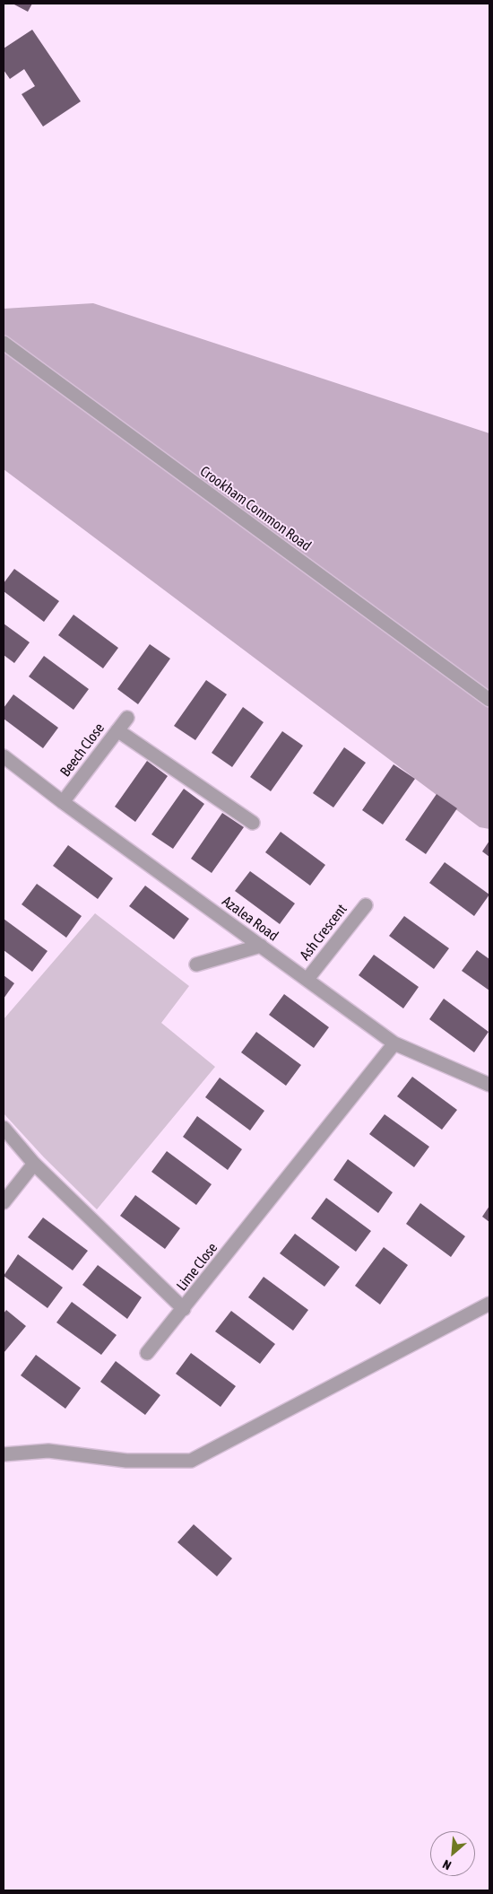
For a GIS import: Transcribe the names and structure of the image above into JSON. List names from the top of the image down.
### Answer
{
  "streets": {
    "street": [
      "Crookham Common Road",
      "Beech Close",
      "Azalea Road",
      "Ash Crescent",
      "Lime Close"
    ]
  },
  "crossings": [
    ["Beech Close", "Azalea Road"],
    ["Azalea Road", "Ash Crescent"],
    ["Azalea Road", "Lime Close"]
  ],
  "north": "bottom left"
}
